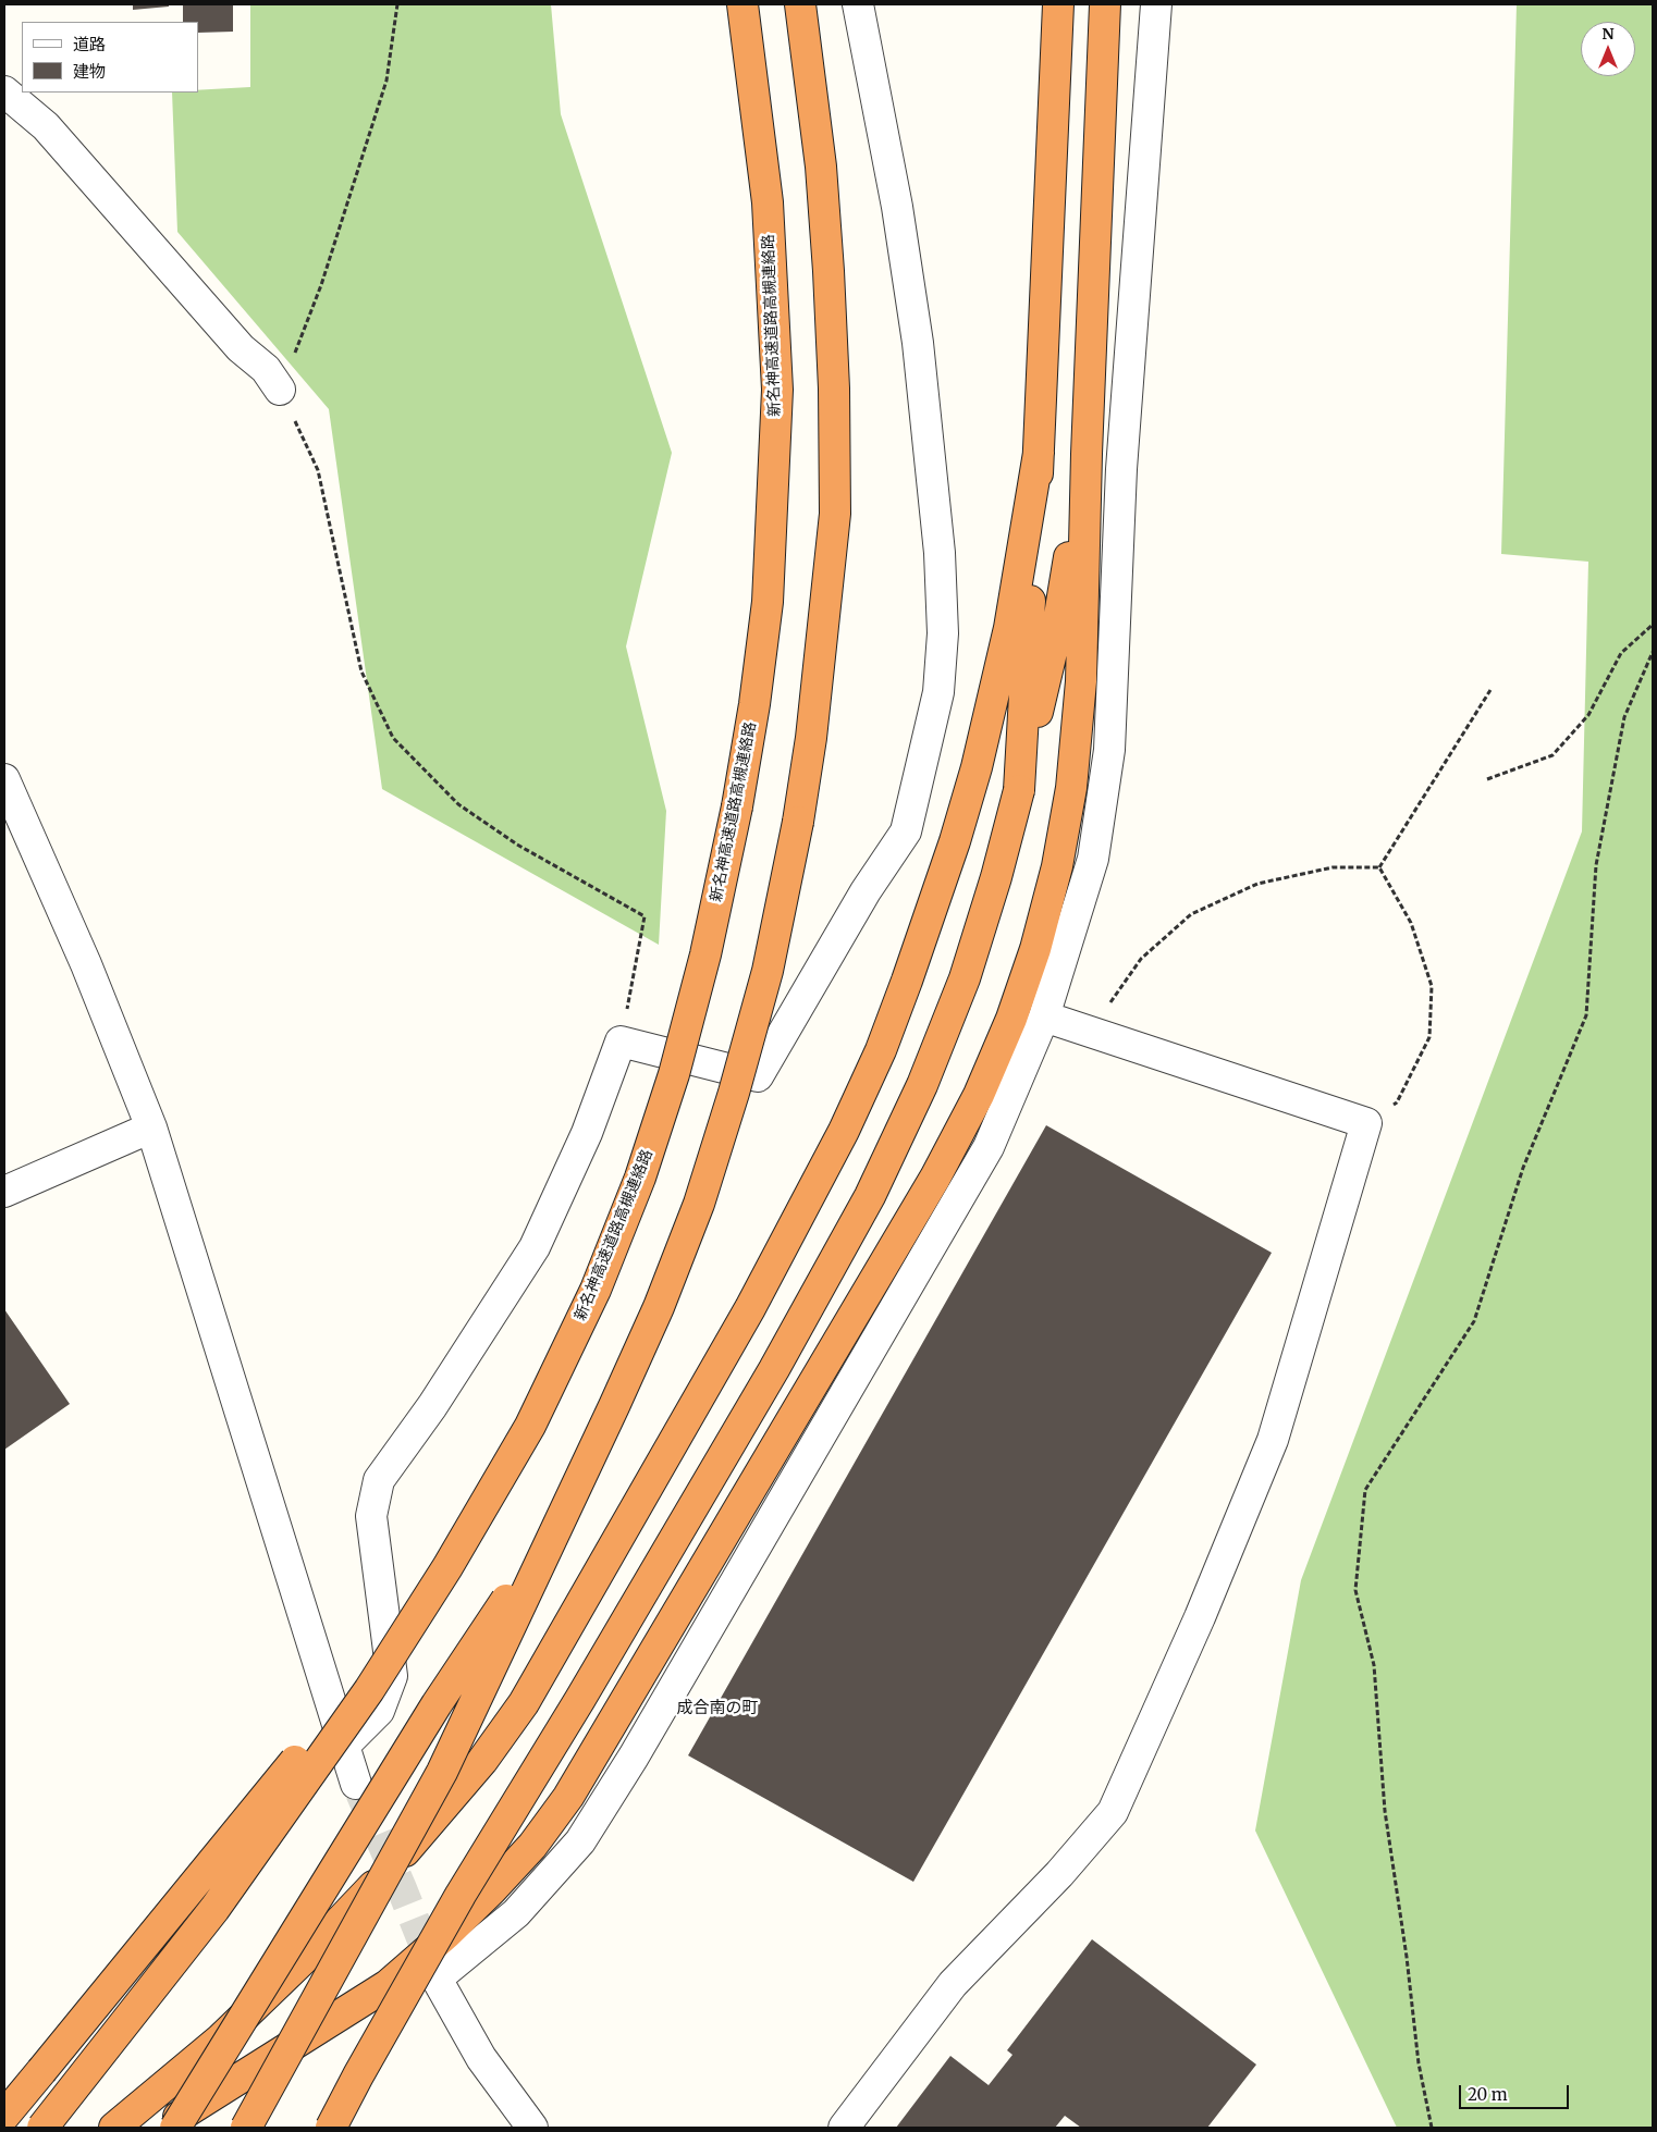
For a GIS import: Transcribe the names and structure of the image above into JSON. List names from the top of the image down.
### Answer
{
  "streets": {
    "highway": ["新名神高速道路高槻連絡路"]
  },
  "districts": ["成合南の町"],
  "legend": ["道路", "建物"],
  "scale_bar": "20 m",
  "north": "top"
}
